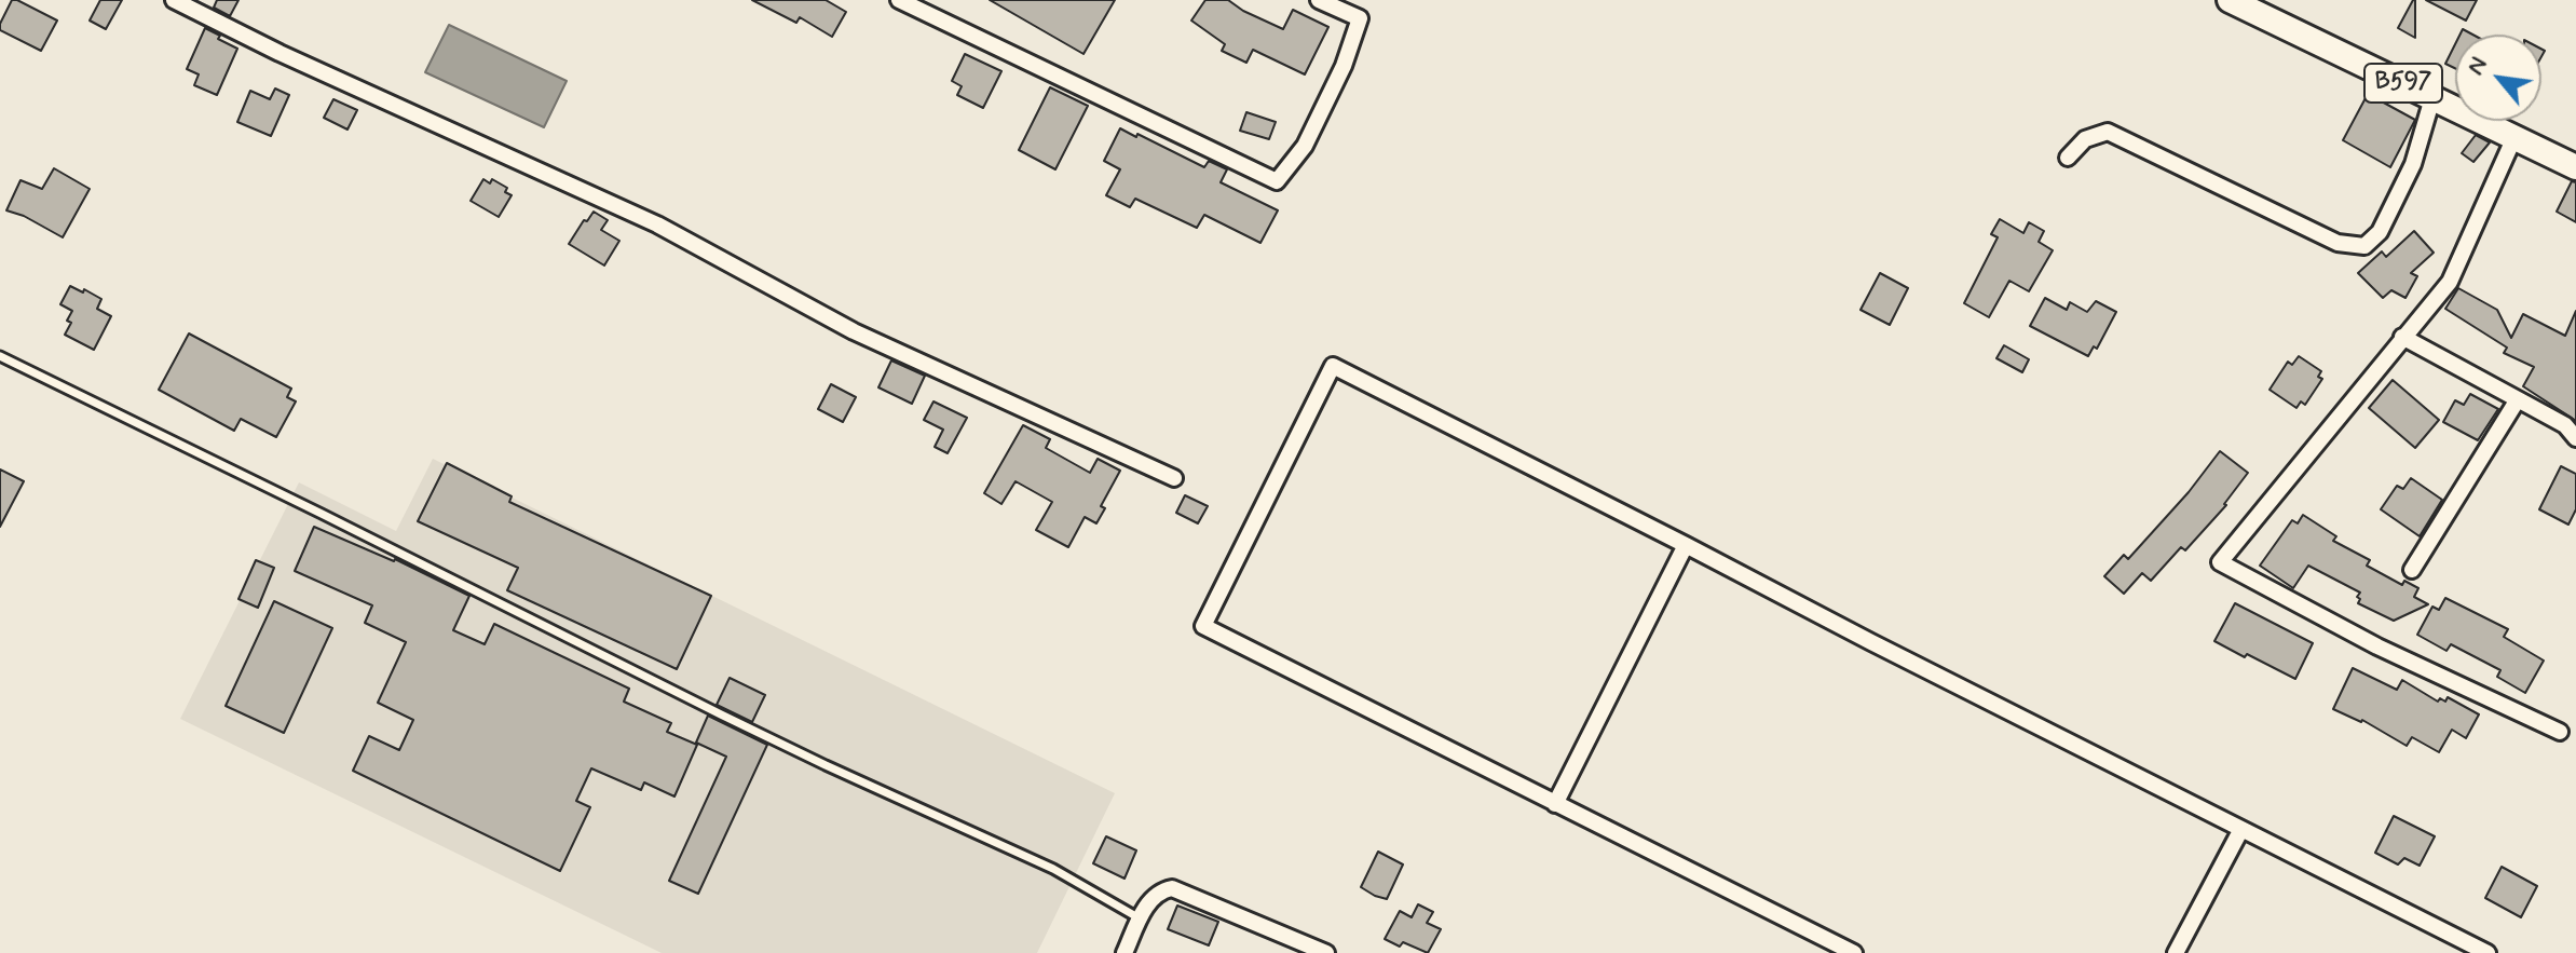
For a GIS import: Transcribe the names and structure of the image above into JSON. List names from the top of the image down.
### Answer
{
  "streets": {
    "main road": ["B597"]
  },
  "north": "top left"
}
